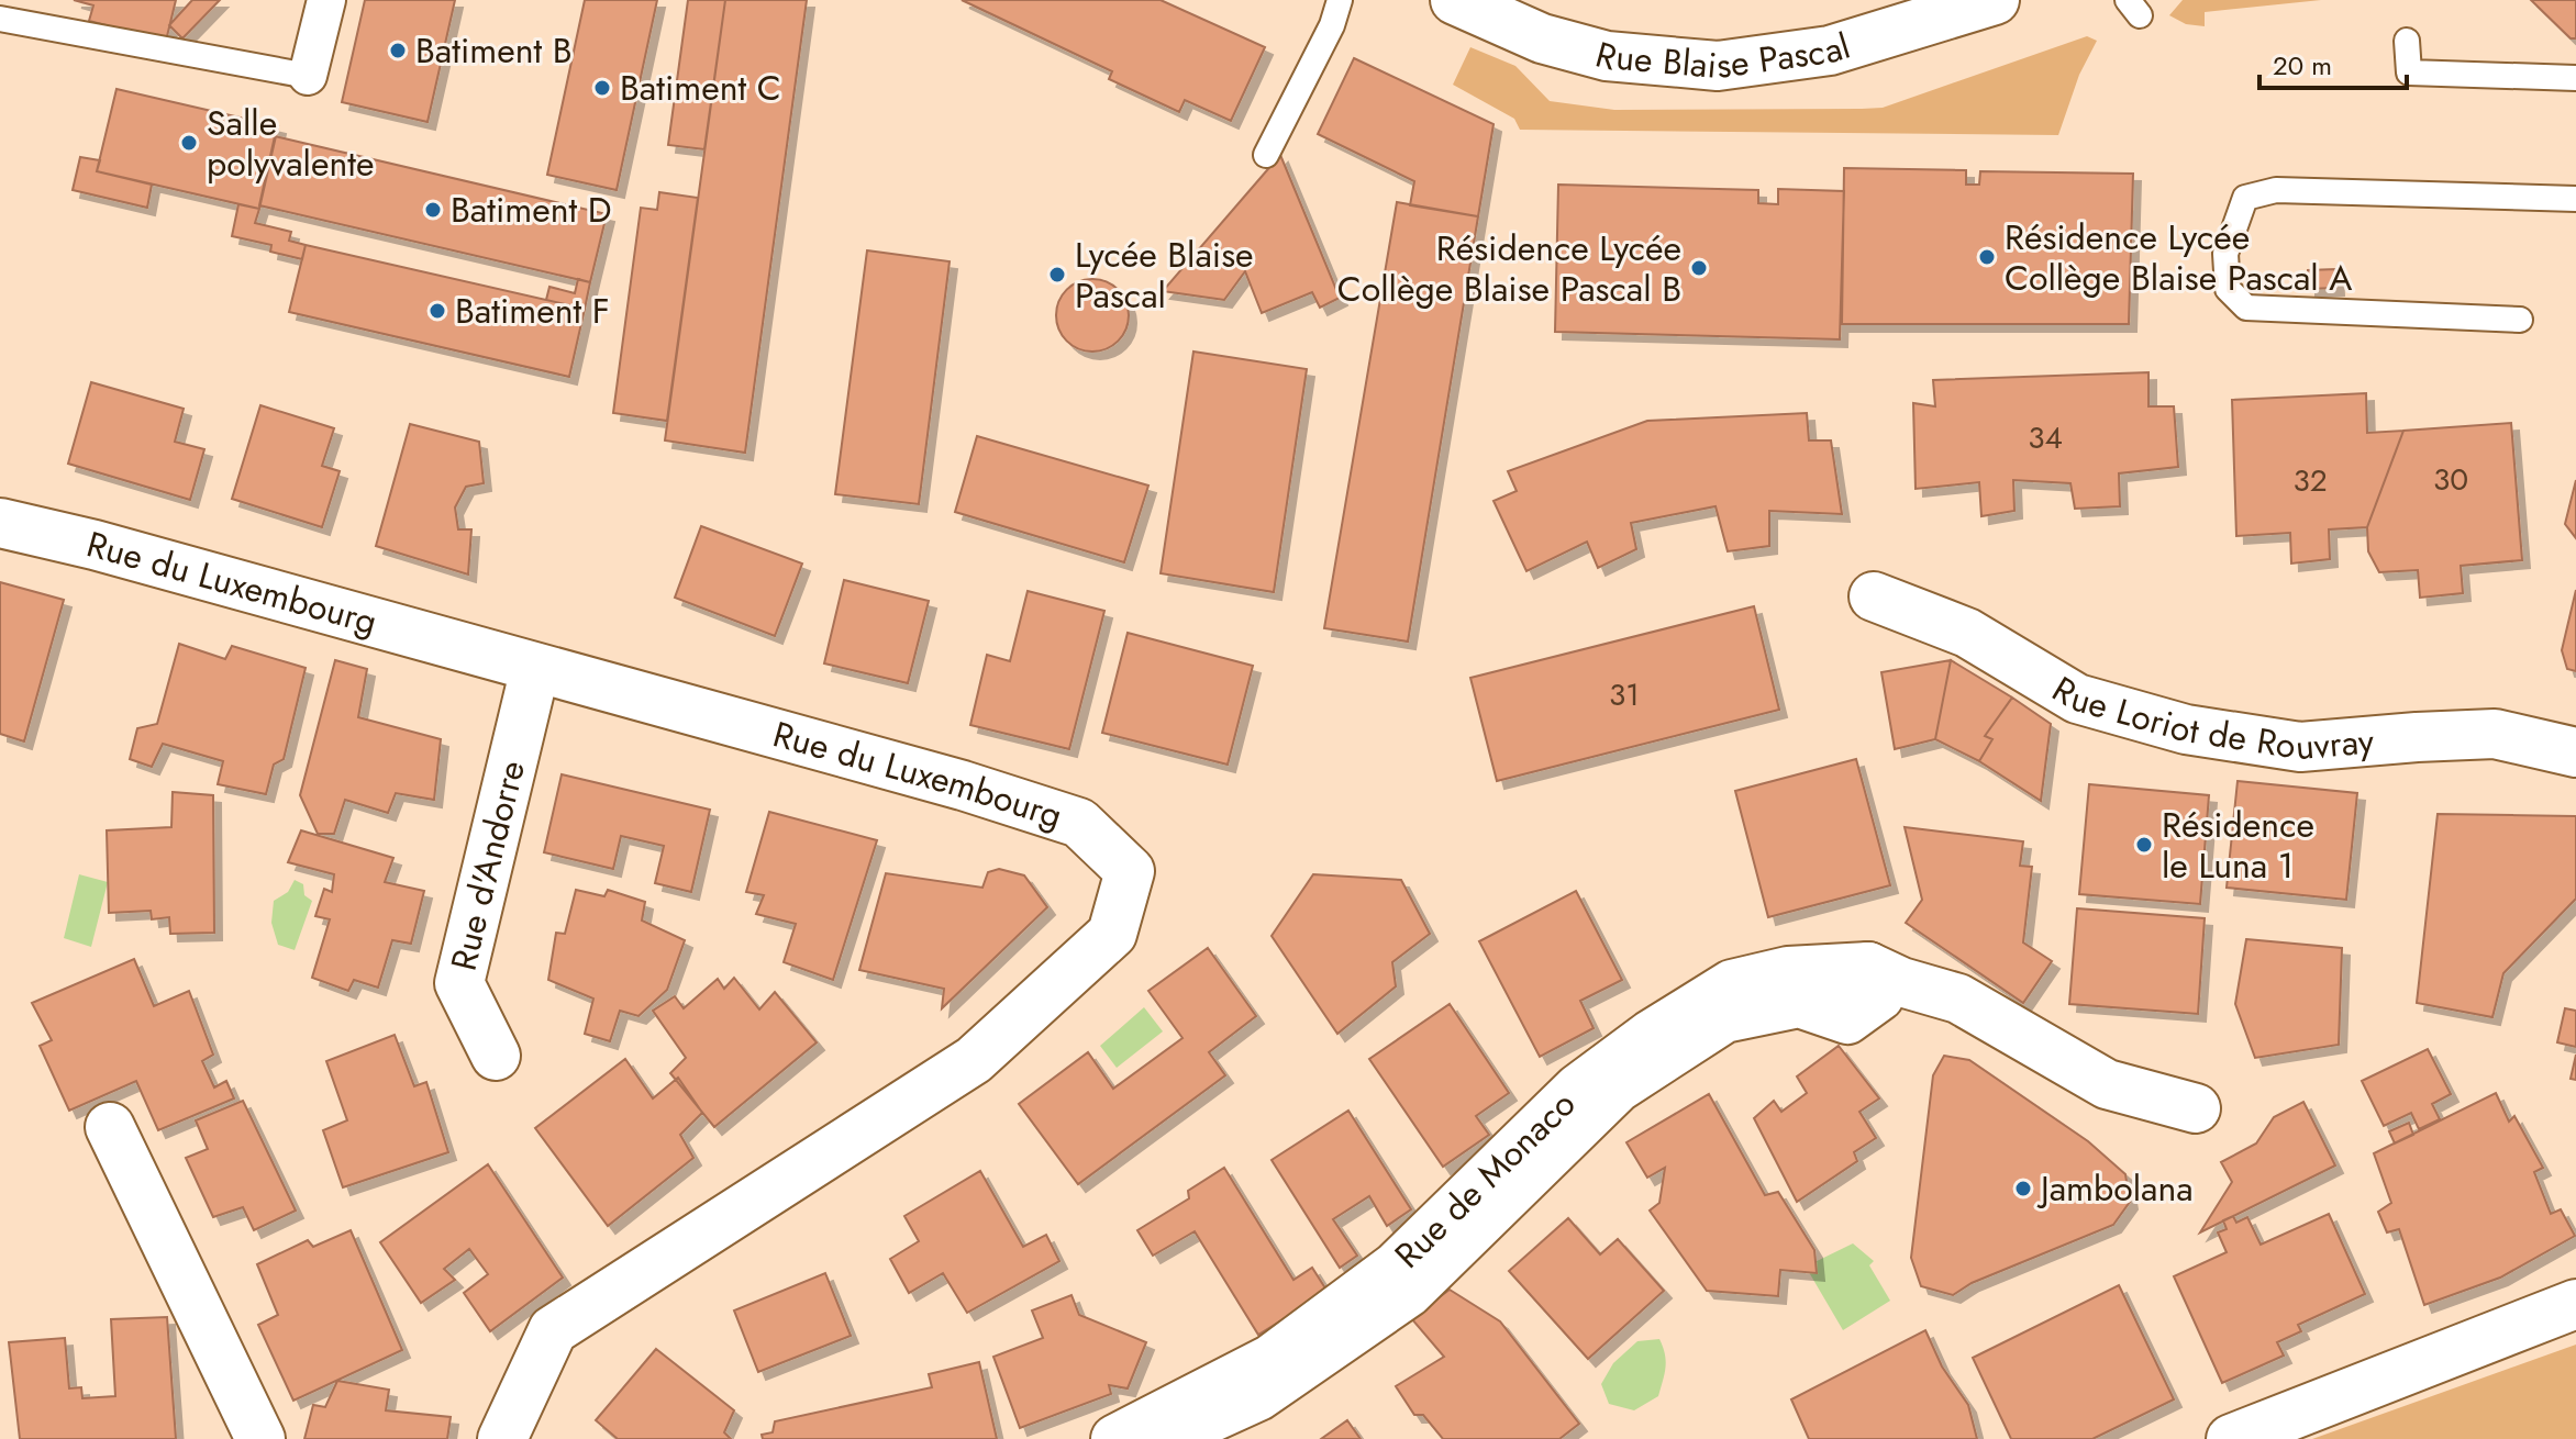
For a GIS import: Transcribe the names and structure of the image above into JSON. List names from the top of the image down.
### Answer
{
  "streets": {
    "street": [
      "Rue Blaise Pascal",
      "Rue du Luxembourg",
      "Rue Loriot de Rouvray",
      "Rue d'Andorre",
      "Rue de Monaco"
    ]
  },
  "crossings": [
    ["Rue du Luxembourg", "Rue d'Andorre"]
  ],
  "places": [
    "Batiment B",
    "Batiment C",
    "Salle polyvalente",
    "Batiment D",
    "Résidence Lycée Collège Blaise Pascal A",
    "Résidence Lycée Collège Blaise Pascal B",
    "Lycée Blaise Pascal",
    "Batiment F",
    "Résidence le Luna 1",
    "Jambolana"
  ],
  "house_numbers": [
    "34",
    "30",
    "32",
    "31"
  ],
  "scale_bar": "20 m"
}
